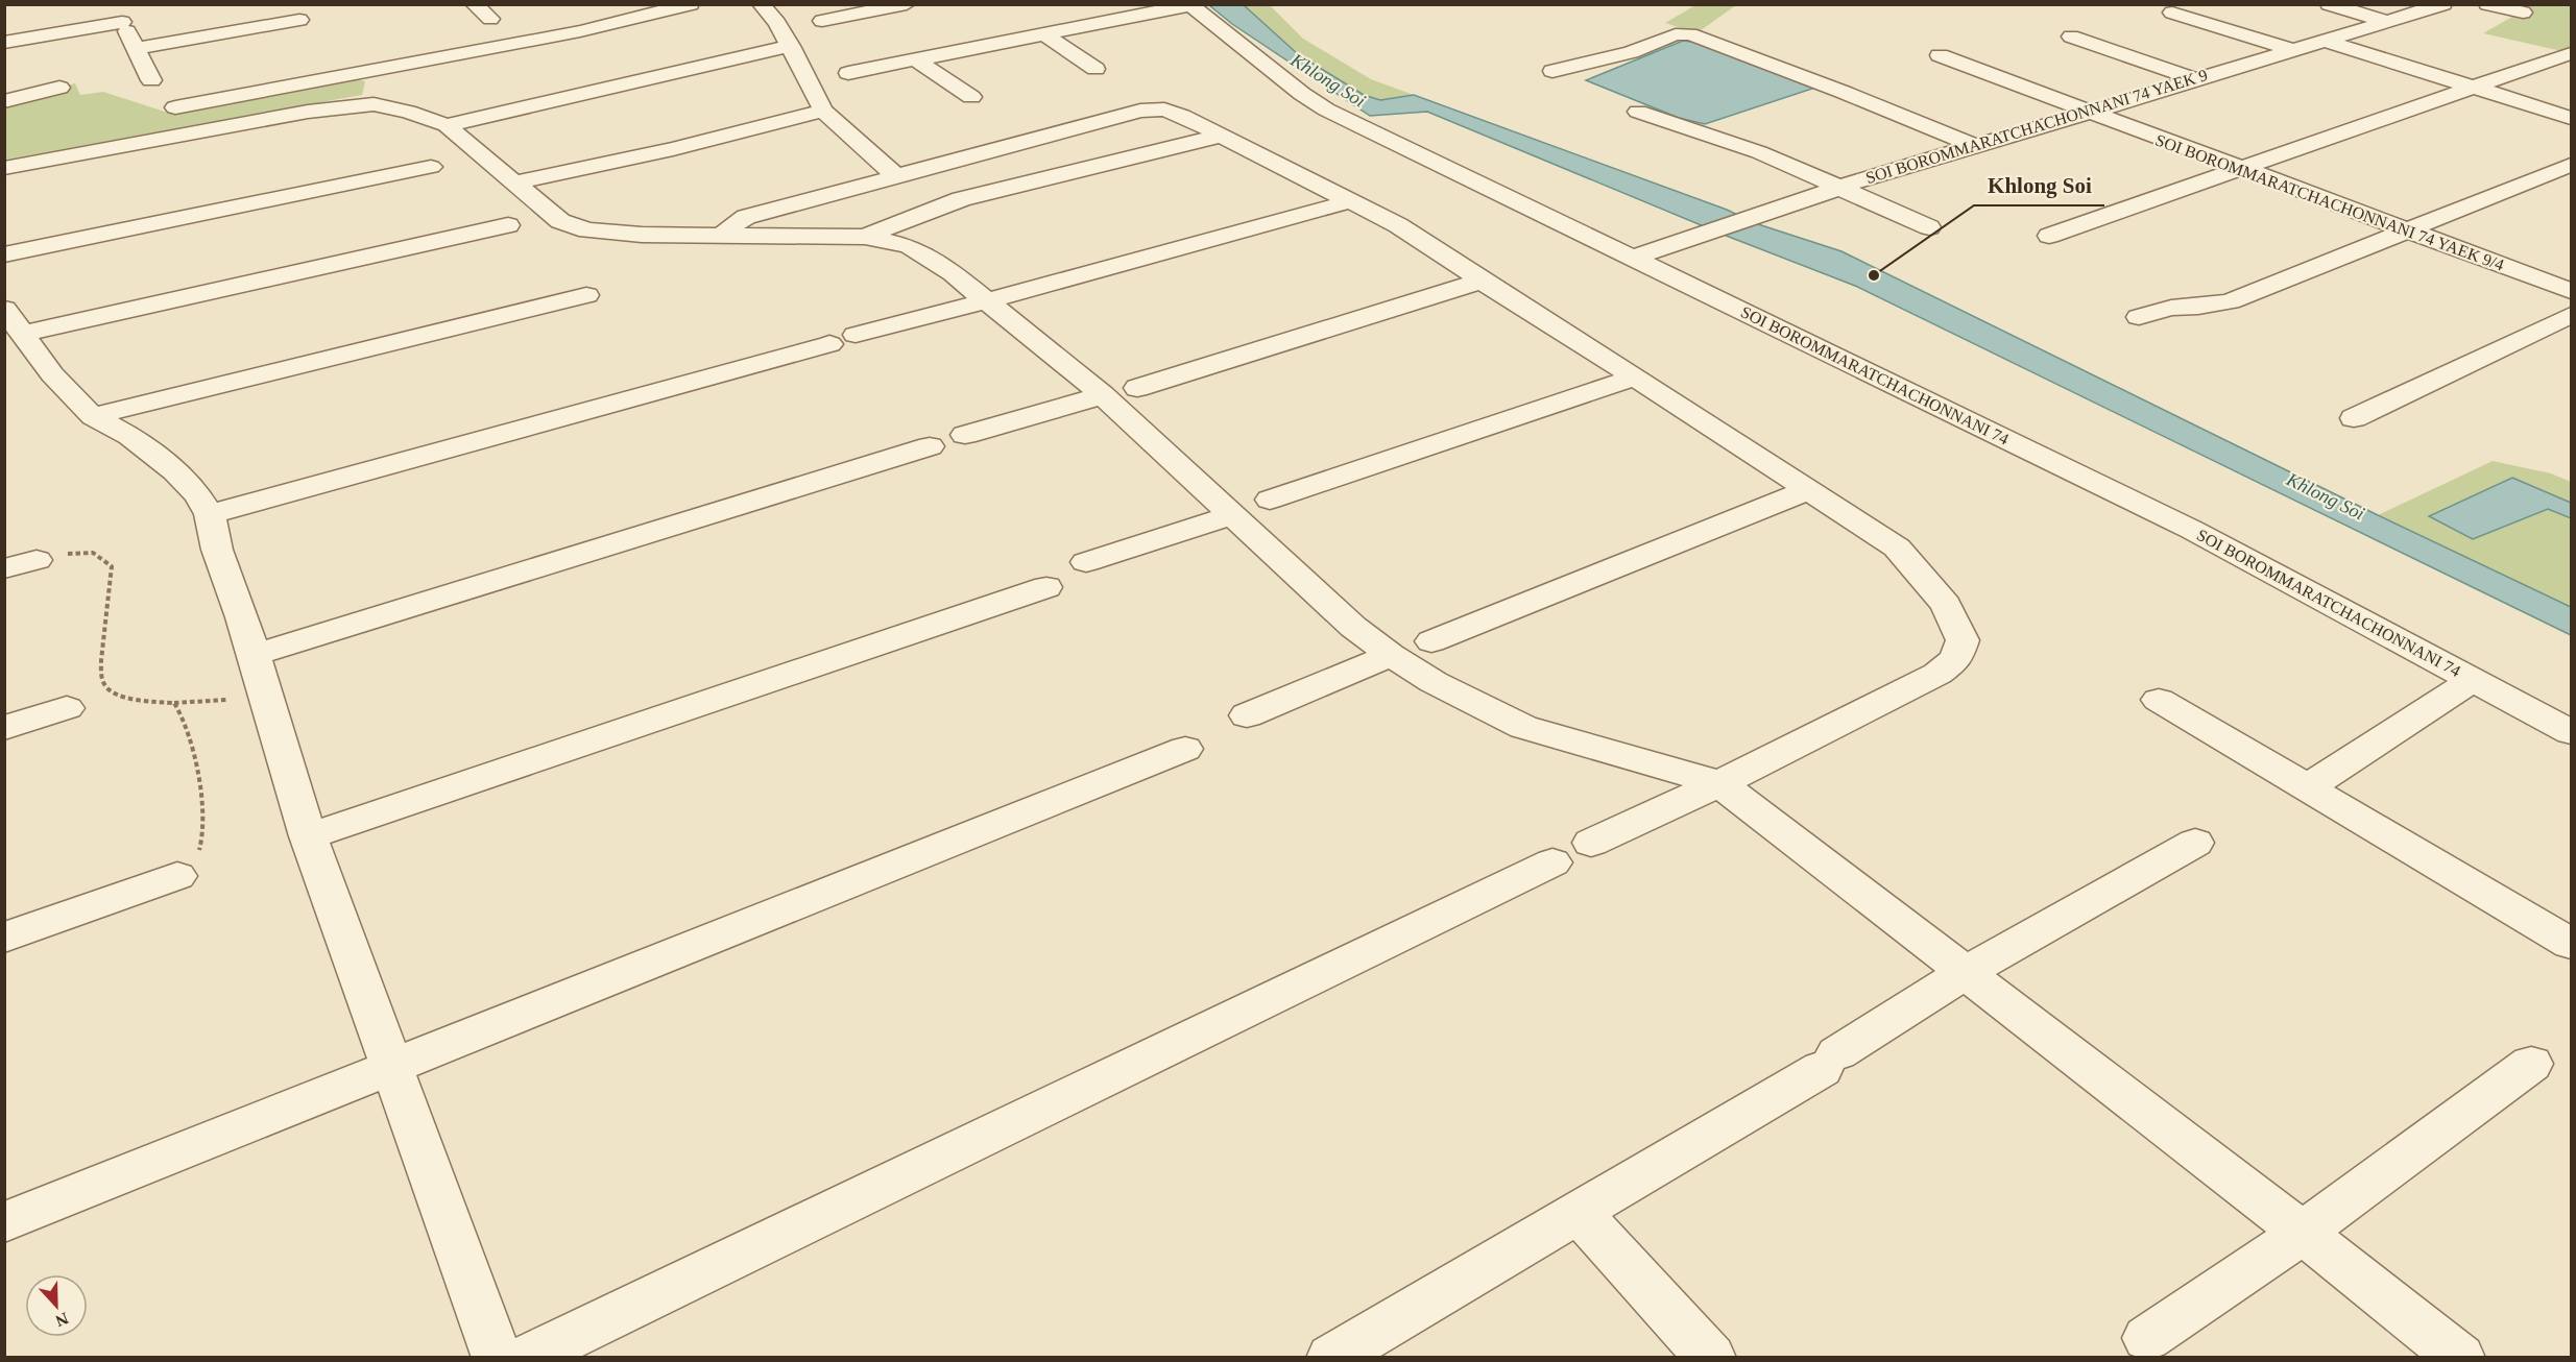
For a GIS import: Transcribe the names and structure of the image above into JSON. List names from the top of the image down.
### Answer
{
  "streets": {
    "street": ["SOI BOROMMARATCHACHONNANI 74 YAEK 9", "SOI BOROMMARATCHACHONNANI 74 YAEK 9/4", "SOI BOROMMARATCHACHONNANI 74"]
  },
  "crossings": [
    ["SOI BOROMMARATCHACHONNANI 74 YAEK 9", "SOI BOROMMARATCHACHONNANI 74 YAEK 9/4"],
    ["SOI BOROMMARATCHACHONNANI 74 YAEK 9", "SOI BOROMMARATCHACHONNANI 74"]
  ],
  "water": ["Khlong Soi"],
  "places": ["Khlong Soi"],
  "north": "bottom"
}
